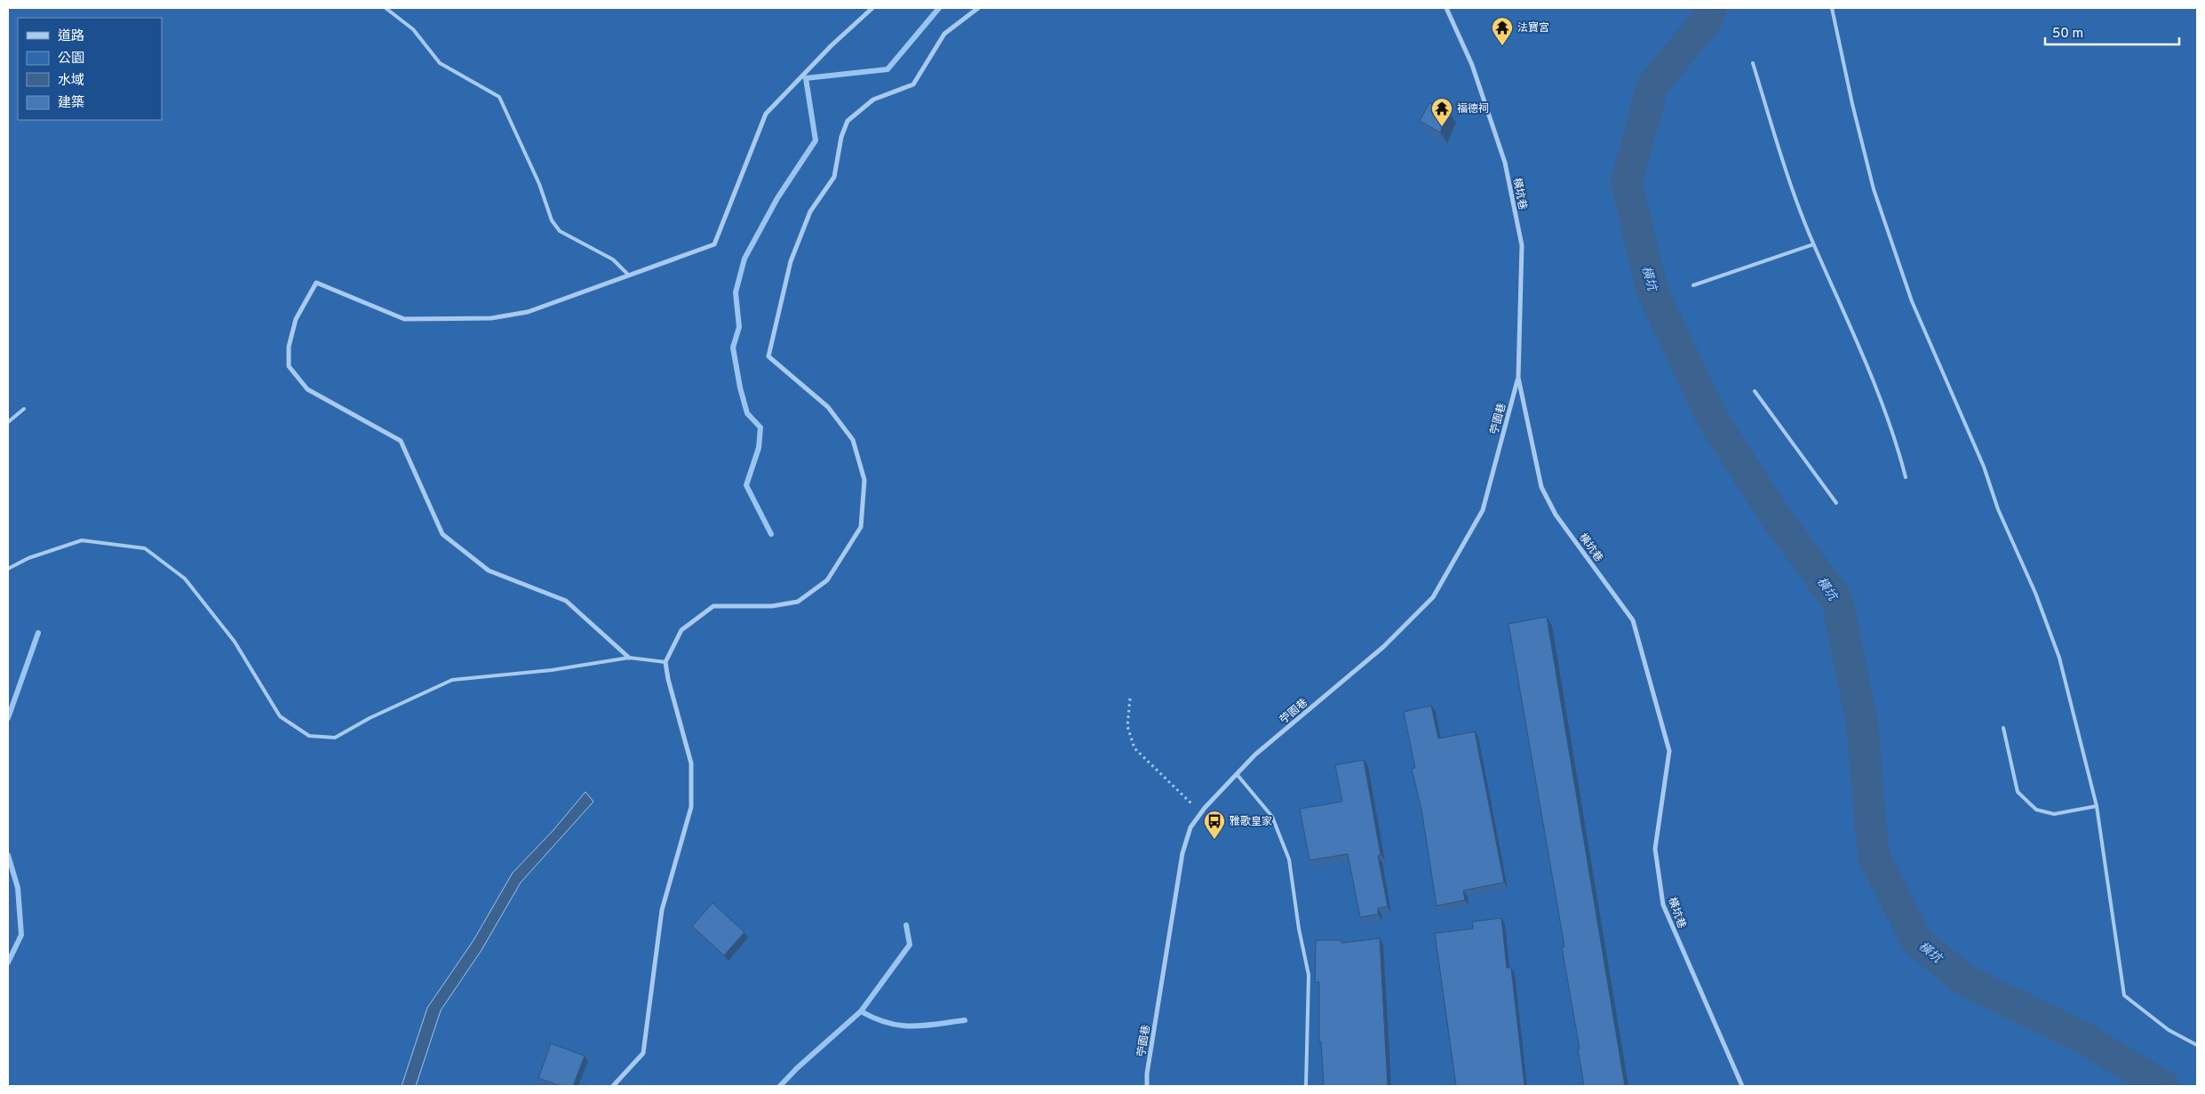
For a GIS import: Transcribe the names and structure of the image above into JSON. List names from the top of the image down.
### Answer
{
  "streets": {
    "street": ["橫坑巷", "苧園巷"]
  },
  "crossings": [
    ["橫坑巷", "苧園巷"]
  ],
  "water": ["橫坑"],
  "places": {
    "temple": ["法寶宮", "福德祠"],
    "bus stop": ["雅歌皇家"]
  },
  "legend": [
    "道路",
    "公園",
    "水域",
    "建築"
  ],
  "scale_bar": "50 m"
}
